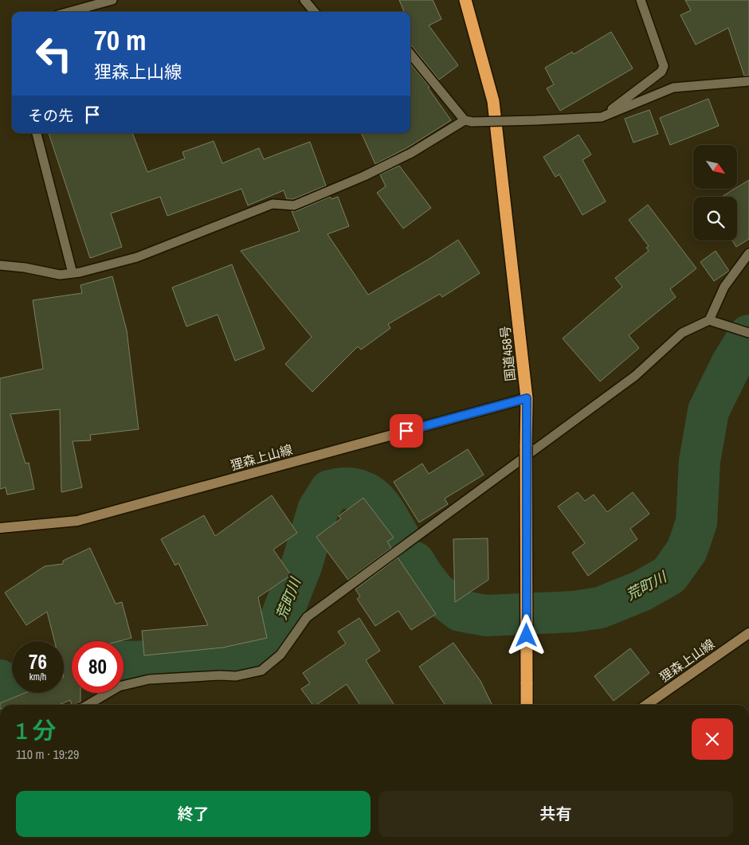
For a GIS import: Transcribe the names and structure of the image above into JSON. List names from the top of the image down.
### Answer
{
  "streets": {
    "highway": ["国道458号"],
    "main road": ["狸森上山線"]
  },
  "crossings": [
    ["国道458号", "狸森上山線"]
  ],
  "water": ["荒町川"],
  "north": "bottom right",
  "page": {
    "turn": ["70 m", "狸森上山線"],
    "then": "その先",
    "speed": "76 km/h",
    "limit": "80",
    "heading": ["1 分", "110 m · 19:29"],
    "buttons": ["終了", "共有"]
  }
}
